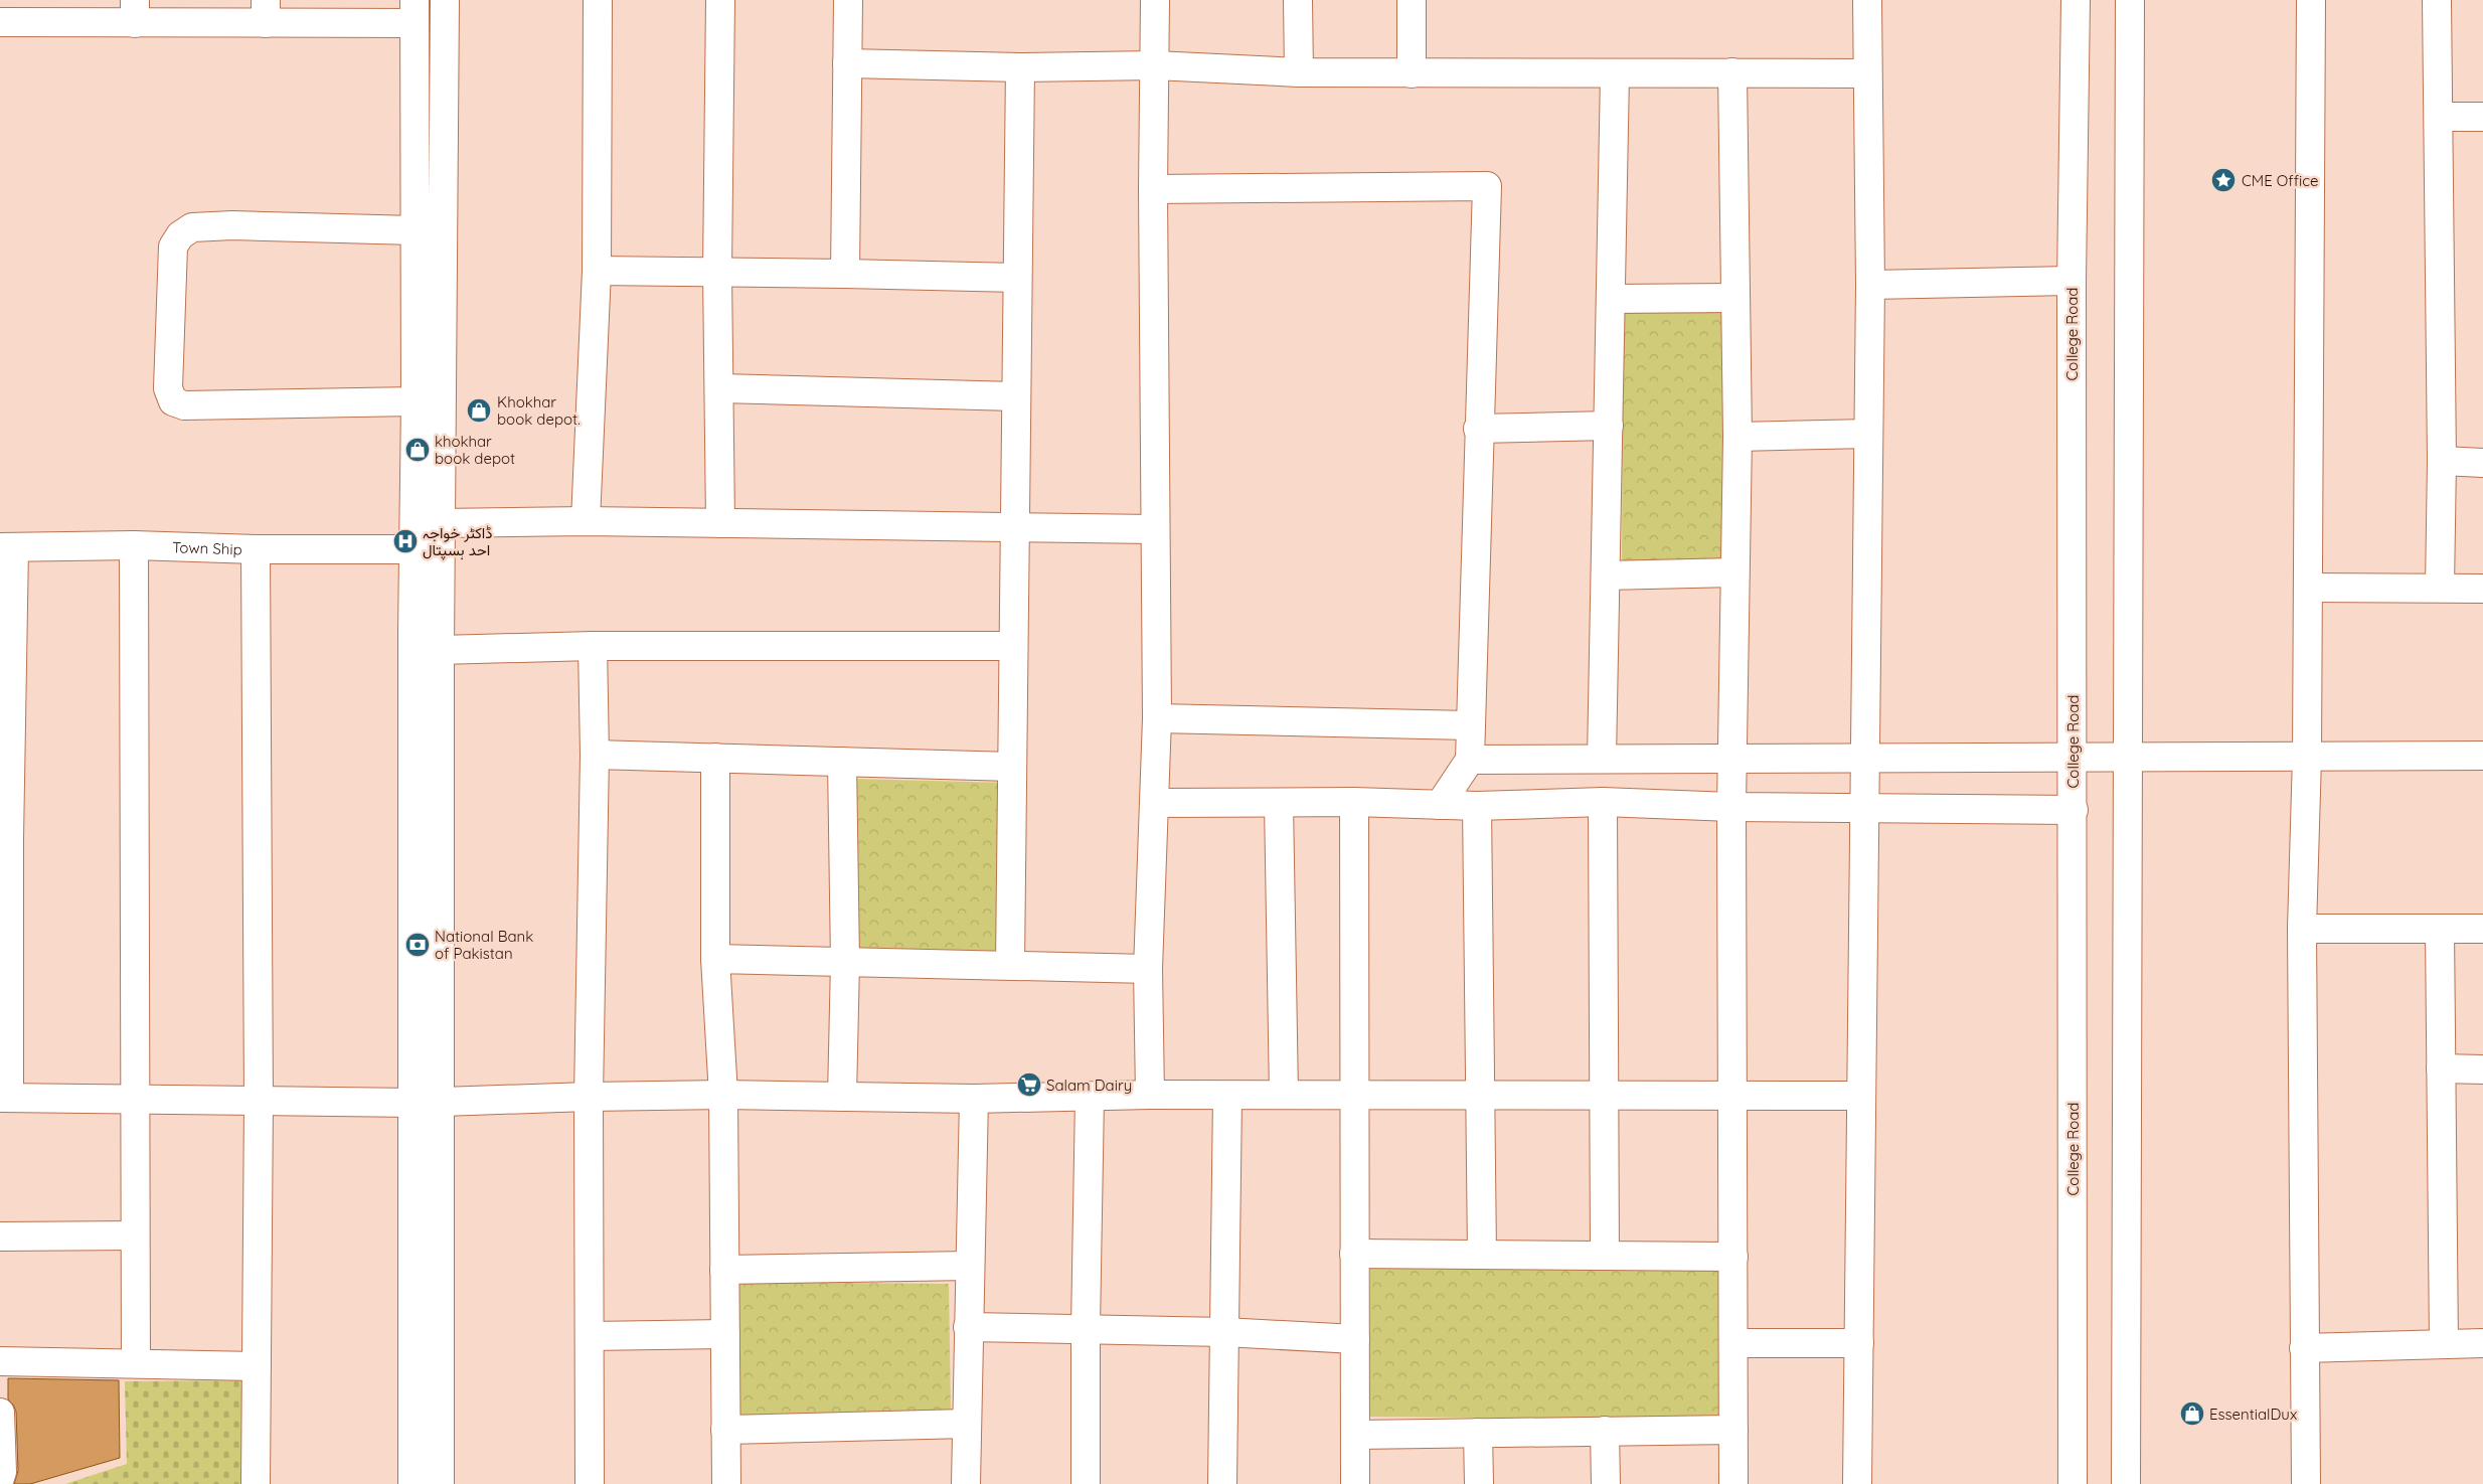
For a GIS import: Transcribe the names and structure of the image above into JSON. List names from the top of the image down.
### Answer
{
  "streets": {
    "street": ["College Road", "Town Ship"]
  },
  "places": {
    "place": ["CME Office"],
    "shop": ["Khokhar book depot.", "khokhar book depot", "EssentialDux"],
    "hospital": ["ڈاکٹر خواجہ احد ہسپتال"],
    "bank": ["National Bank of Pakistan"],
    "supermarket": ["Salam Dairy"]
  }
}
